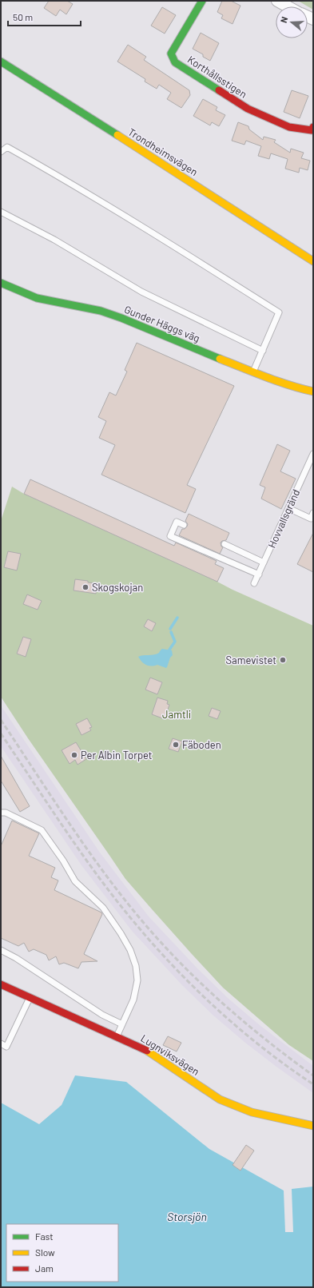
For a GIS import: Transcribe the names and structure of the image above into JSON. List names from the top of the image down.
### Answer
{
  "streets": {
    "street": [
      "Korthållsstigen",
      "Trondheimsvägen",
      "Gunder Häggs väg",
      "Lugnviksvägen"
    ],
    "lane": ["Hovvallsgränd"]
  },
  "water": ["Storsjön"],
  "parks": ["Jamtli"],
  "places": [
    "Skogskojan",
    "Samevistet",
    "Fäboden",
    "Per Albin Torpet"
  ],
  "legend": ["Fast", "Slow", "Jam"],
  "scale_bar": "50 m",
  "north": "left"
}
